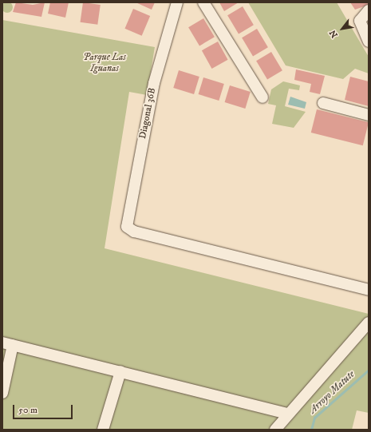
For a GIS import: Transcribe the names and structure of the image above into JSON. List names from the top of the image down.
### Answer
{
  "streets": {
    "street": ["Diagonal 36B"]
  },
  "water": ["Arroyo Matute"],
  "parks": ["Parque Las Iguanas"],
  "scale_bar": "50 m",
  "north": "bottom left"
}
